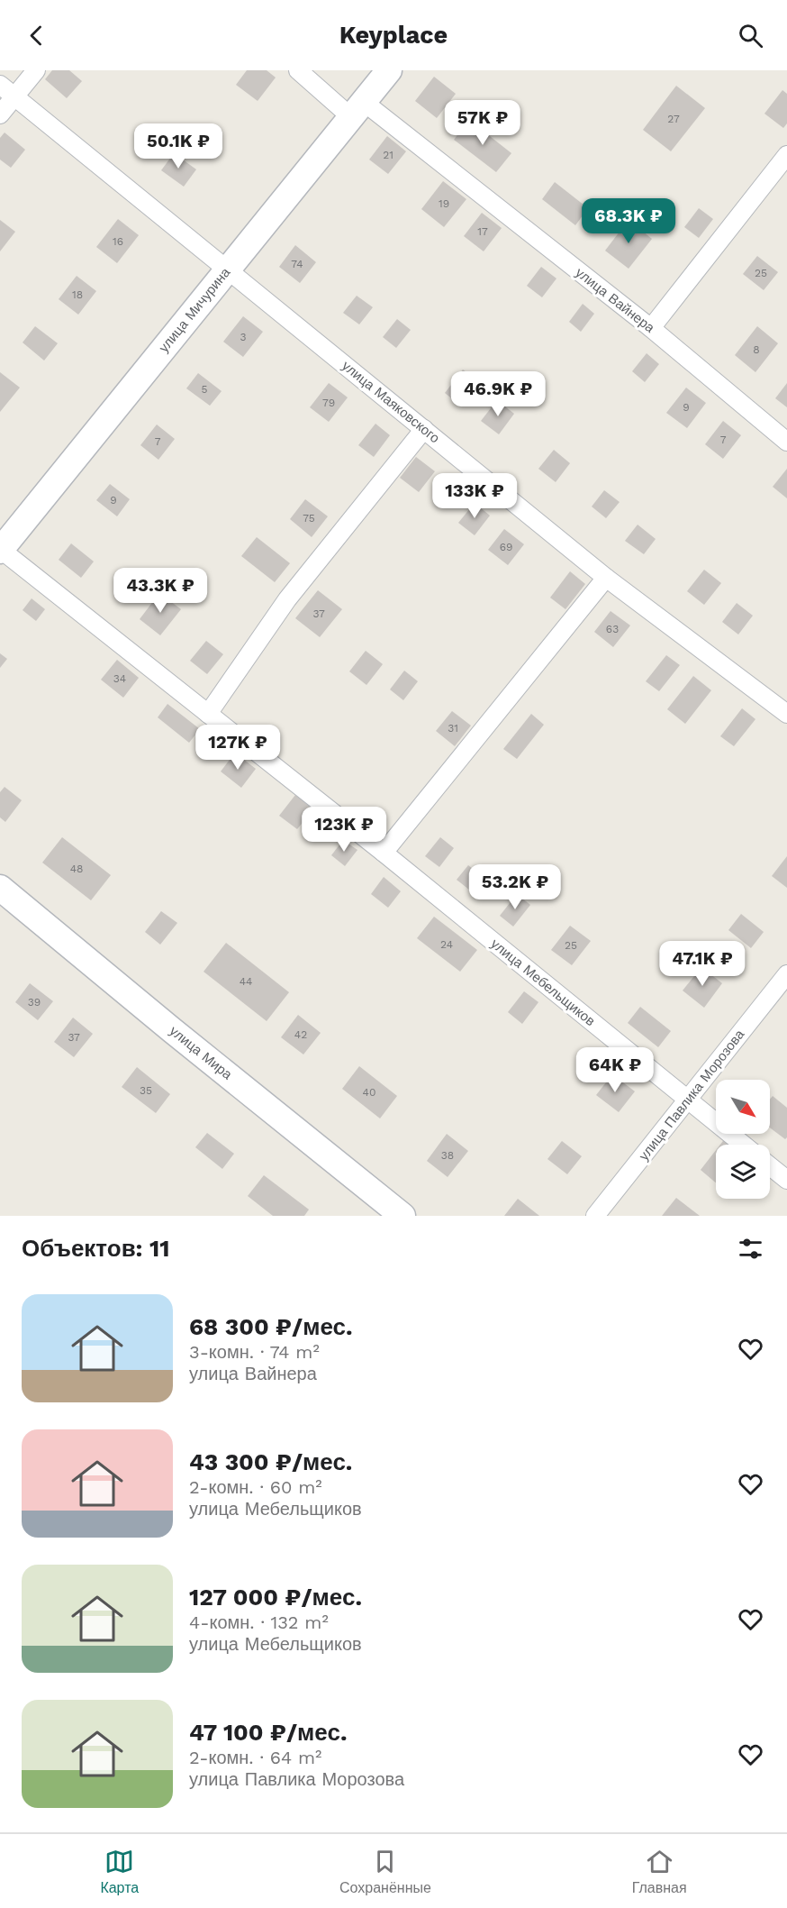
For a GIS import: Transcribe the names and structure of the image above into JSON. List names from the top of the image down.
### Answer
{
  "streets": {
    "street": [
      "улица Вайнера",
      "улица Мичурина",
      "улица Маяковского",
      "улица Мебельщиков",
      "улица Мира",
      "улица Павлика Морозова"
    ]
  },
  "crossings": [
    ["улица Вайнера", "улица Мичурина"],
    ["улица Мичурина", "улица Маяковского"],
    ["улица Мичурина", "улица Мебельщиков"],
    ["улица Мебельщиков", "улица Павлика Морозова"]
  ],
  "house_numbers": [
    "27",
    "21",
    "19",
    "17",
    "16",
    "74",
    "25",
    "18",
    "3",
    "8",
    "5",
    "79",
    "9",
    "7",
    "7",
    "9",
    "75",
    "69",
    "37",
    "63",
    "34",
    "31",
    "48",
    "24",
    "25",
    "44",
    "39",
    "42",
    "37",
    "35",
    "40",
    "38"
  ],
  "north": "bottom right",
  "page": {
    "header": "Keyplace",
    "price": [
      "57K ₽",
      "50.1K ₽",
      "68.3K ₽",
      "46.9K ₽",
      "133K ₽",
      "43.3K ₽",
      "127K ₽",
      "123K ₽",
      "53.2K ₽",
      "47.1K ₽",
      "64K ₽"
    ],
    "heading": "Объектов: 11",
    "list": [
      {
        "name": "68 300 ₽/мес.",
        "note": "3-комн. · 74 m² · улица Вайнера"
      },
      {
        "name": "43 300 ₽/мес.",
        "note": "2-комн. · 60 m² · улица Мебельщиков"
      },
      {
        "name": "127 000 ₽/мес.",
        "note": "4-комн. · 132 m² · улица Мебельщиков"
      },
      {
        "name": "47 100 ₽/мес.",
        "note": "2-комн. · 64 m² · улица Павлика Морозова"
      }
    ],
    "tabs": ["Карта", "Сохранённые", "Главная"]
  }
}
